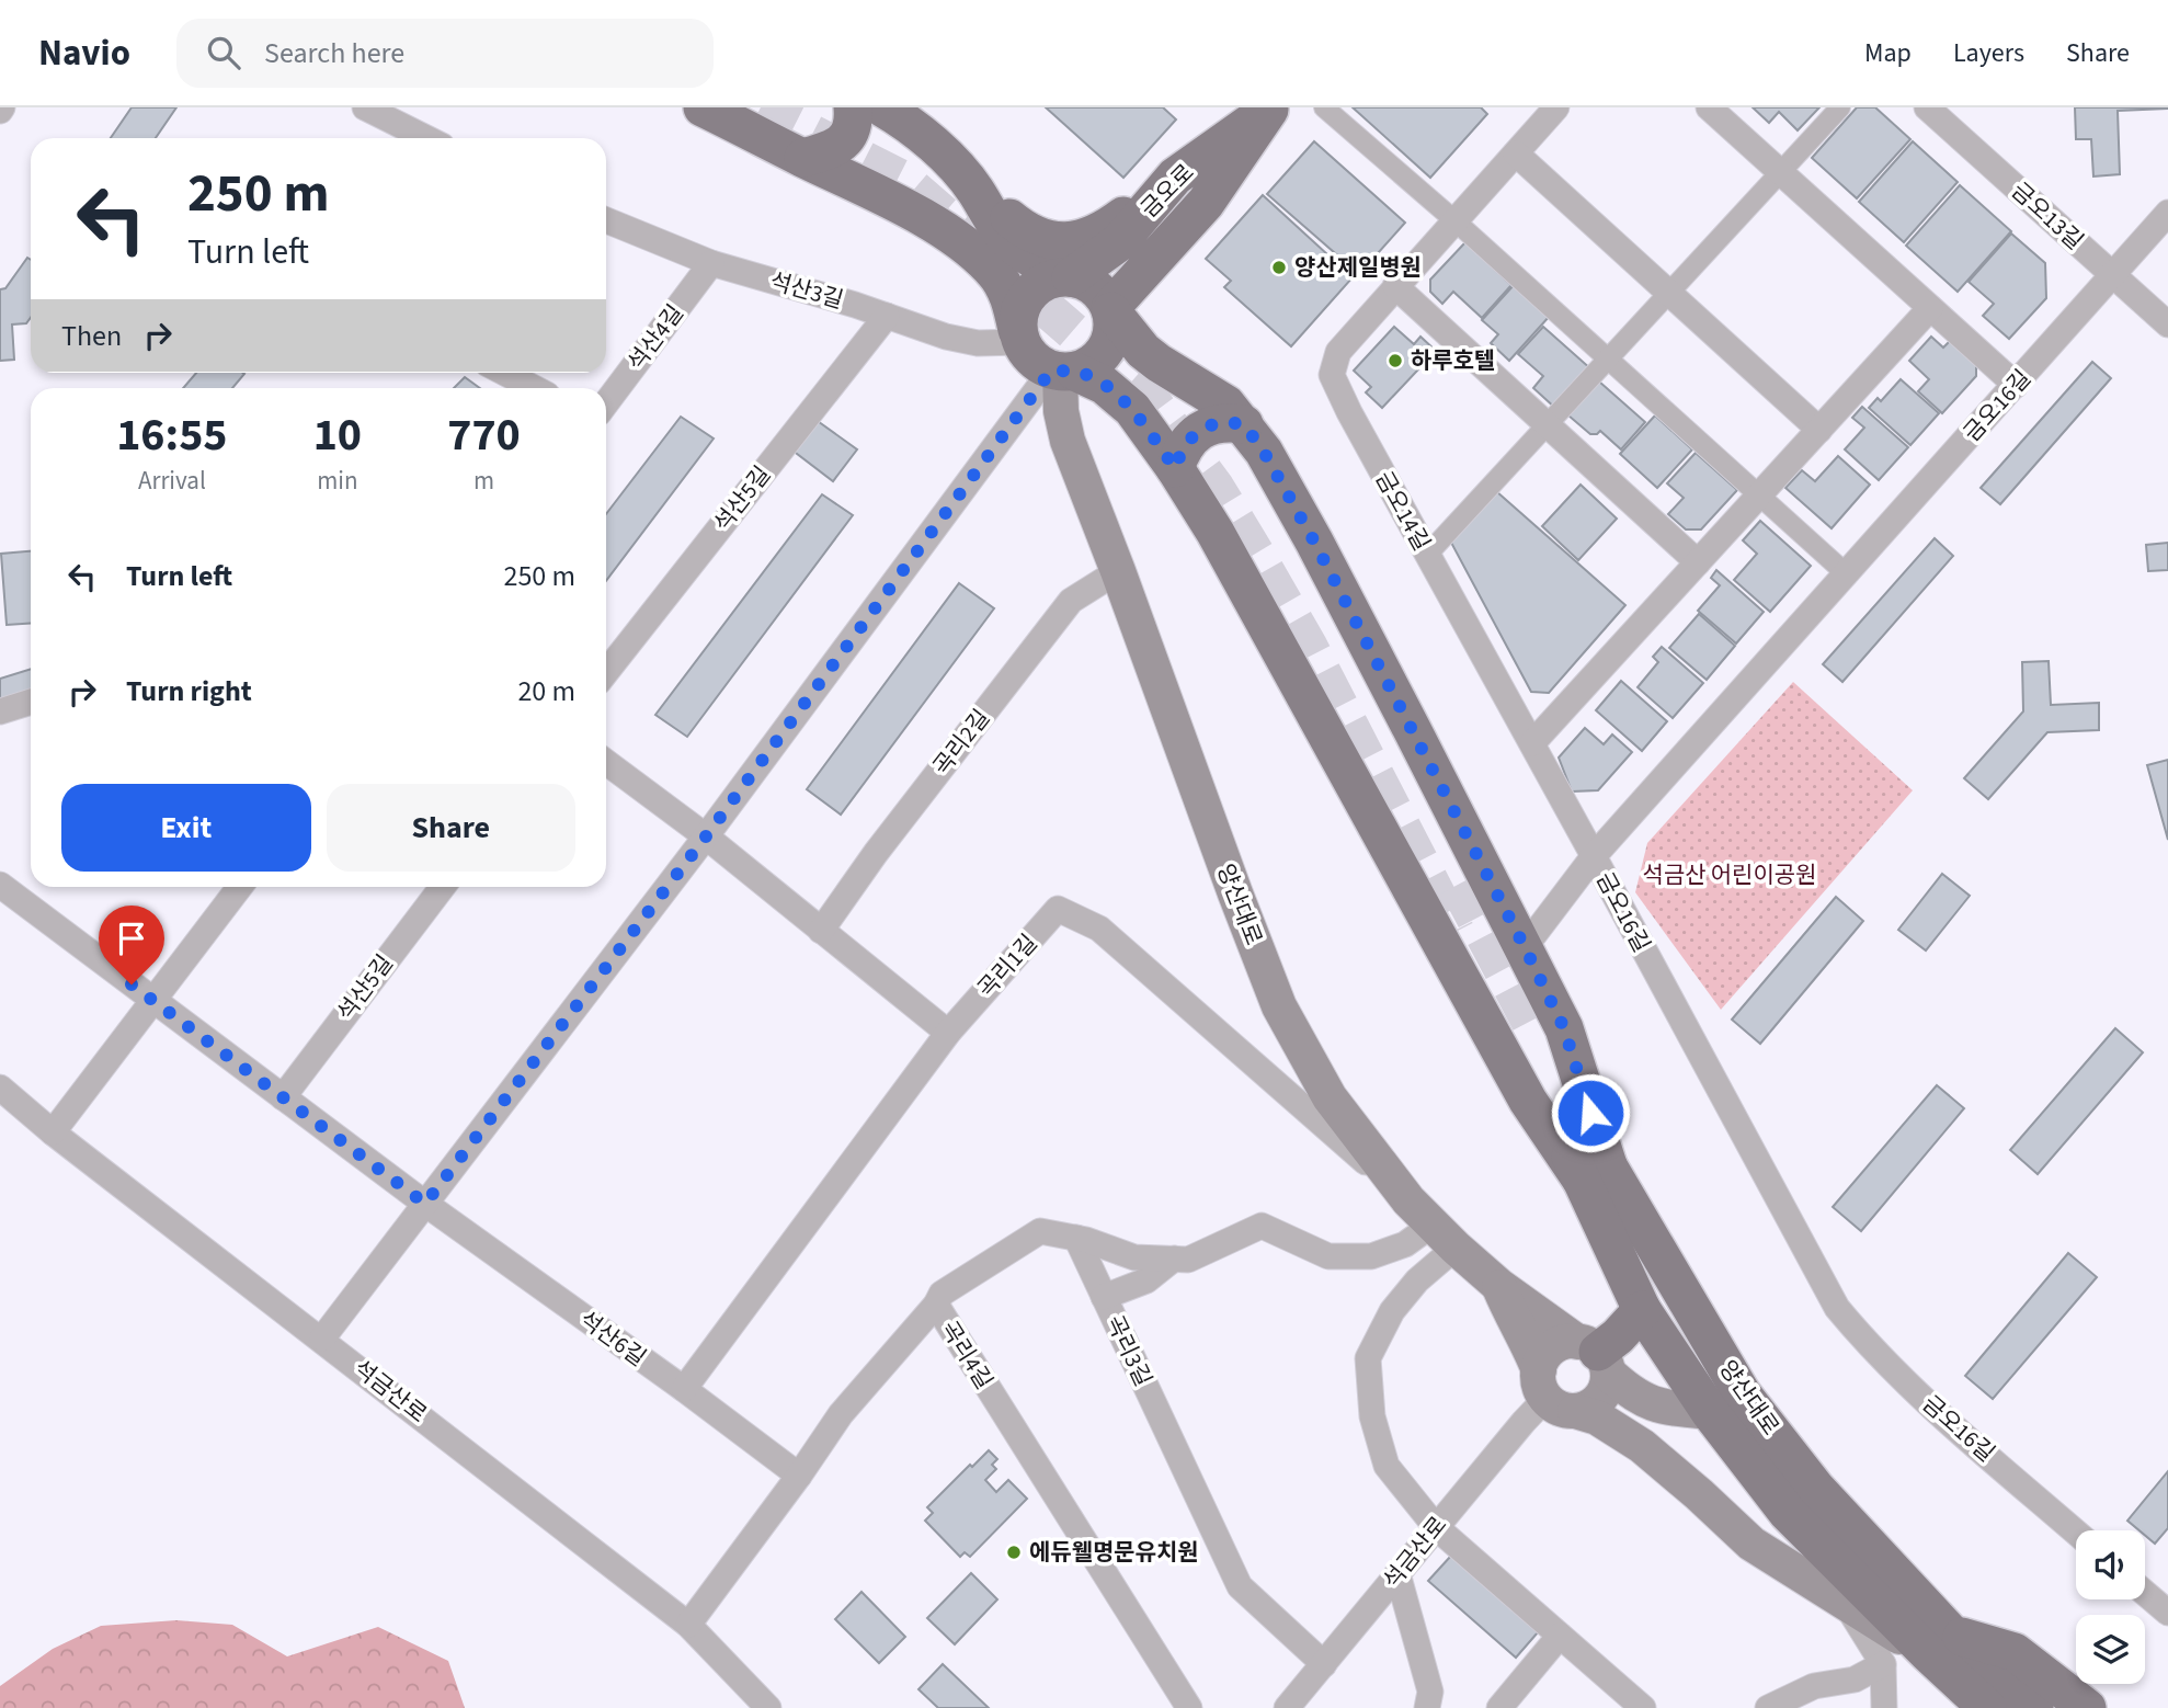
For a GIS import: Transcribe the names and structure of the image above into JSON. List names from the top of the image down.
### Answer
{
  "streets": {
    "main road": ["금오로", "양산대로"],
    "street": [
      "금오13길",
      "석산3길",
      "석산4길",
      "금오16길",
      "석산5길",
      "금오14길",
      "곡리2길",
      "곡리1길",
      "석산6길",
      "곡리3길",
      "곡리4길",
      "석금산로"
    ]
  },
  "crossings": [
    ["금오로", "석산3길"],
    ["금오로", "양산대로"],
    ["금오13길", "금오16길"],
    ["석산3길", "석산4길"],
    ["석산3길", "석산5길"],
    ["석산3길", "양산대로"],
    ["금오16길", "금오14길"],
    ["곡리2길", "양산대로"],
    ["양산대로", "곡리1길"],
    ["양산대로", "곡리3길"],
    ["곡리1길", "석산6길"],
    ["석산6길", "곡리4길"],
    ["곡리3길", "석금산로"],
    ["곡리4길", "석금산로"]
  ],
  "parks": ["석금산 어린이공원"],
  "places": ["양산제일병원", "하루호텔", "에듀웰명문유치원"],
  "page": {
    "header": "Navio",
    "search": "Search here",
    "nav": ["Map", "Layers", "Share"],
    "turn": ["250 m", "Turn left"],
    "then": "Then",
    "eta": [
      "16:55",
      "Arrival",
      "10",
      "min",
      "770",
      "m"
    ],
    "list": [
      {
        "name": "Turn left",
        "value": "250 m"
      },
      {
        "name": "Turn right",
        "value": "20 m"
      }
    ],
    "buttons": ["Exit", "Share"]
  }
}
